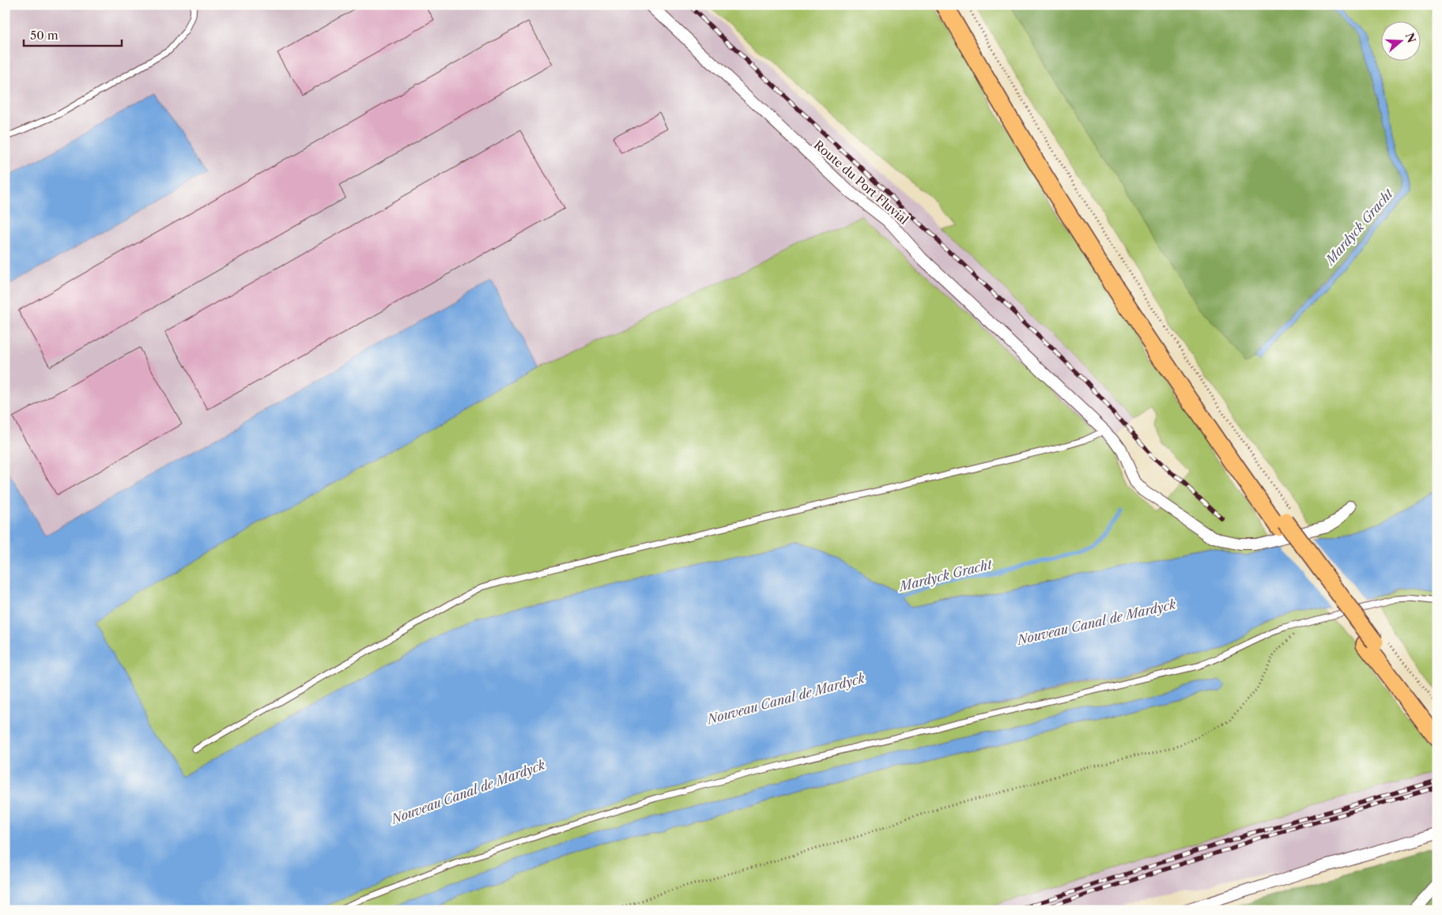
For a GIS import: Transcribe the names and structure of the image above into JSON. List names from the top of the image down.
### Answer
{
  "streets": {
    "street": ["Route du Port Fluvial"]
  },
  "water": ["Mardyck Gracht", "Nouveau Canal de Mardyck"],
  "scale_bar": "50 m",
  "north": "right"
}
